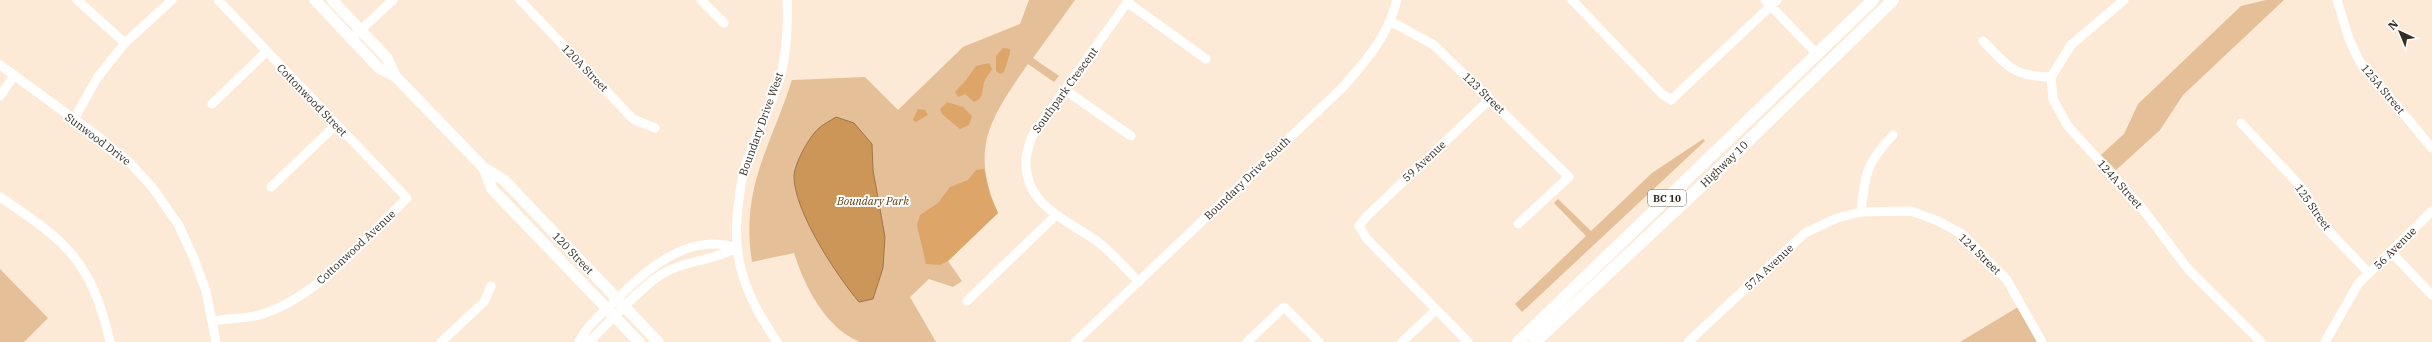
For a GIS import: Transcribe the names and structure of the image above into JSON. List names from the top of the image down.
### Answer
{
  "streets": {
    "highway": ["Highway 10", "BC 10"],
    "main road": ["120 Street"],
    "street": [
      "120A Street",
      "125A Street",
      "Southpark Crescent",
      "123 Street",
      "Cottonwood Street",
      "Boundary Drive West",
      "Sunwood Drive",
      "59 Avenue",
      "Boundary Drive South",
      "124A Street",
      "125 Street",
      "Cottonwood Avenue",
      "56 Avenue",
      "124 Street",
      "57A Avenue"
    ]
  },
  "crossings": [
    ["Southpark Crescent", "Boundary Drive South"],
    ["123 Street", "59 Avenue"],
    ["123 Street", "Boundary Drive South"],
    ["Cottonwood Street", "Cottonwood Avenue"],
    ["Sunwood Drive", "Cottonwood Avenue"],
    ["125 Street", "56 Avenue"],
    ["124 Street", "57A Avenue"]
  ],
  "parks": ["Boundary Park"],
  "north": "top left"
}
